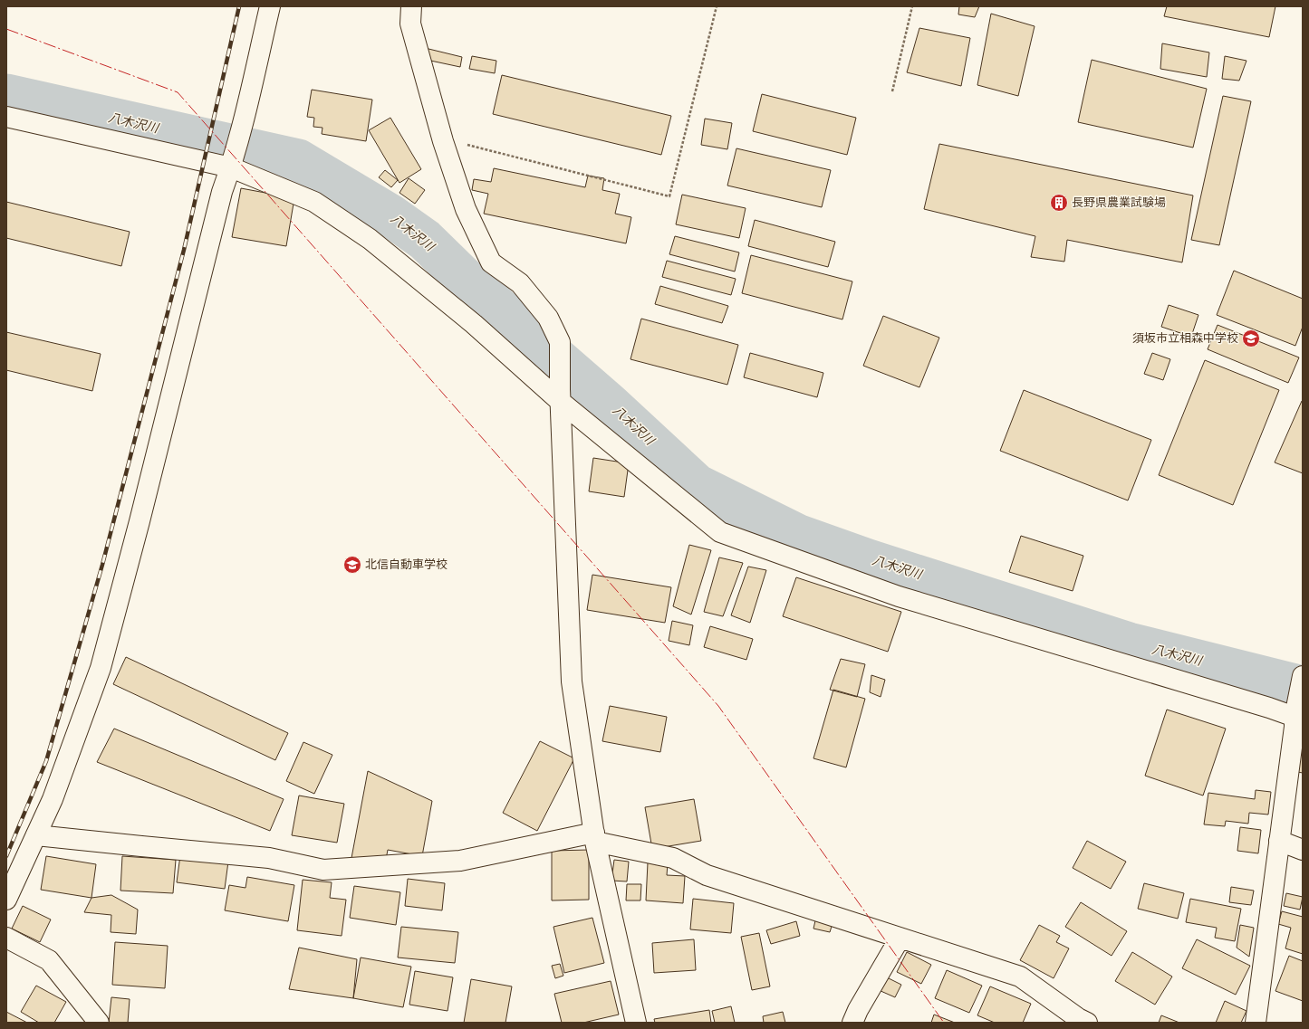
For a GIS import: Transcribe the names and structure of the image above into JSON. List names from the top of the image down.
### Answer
{
  "water": ["八木沢川"],
  "places": {
    "building": ["長野県農業試験場"],
    "school or university": ["須坂市立相森中学校", "北信自動車学校"]
  }
}
